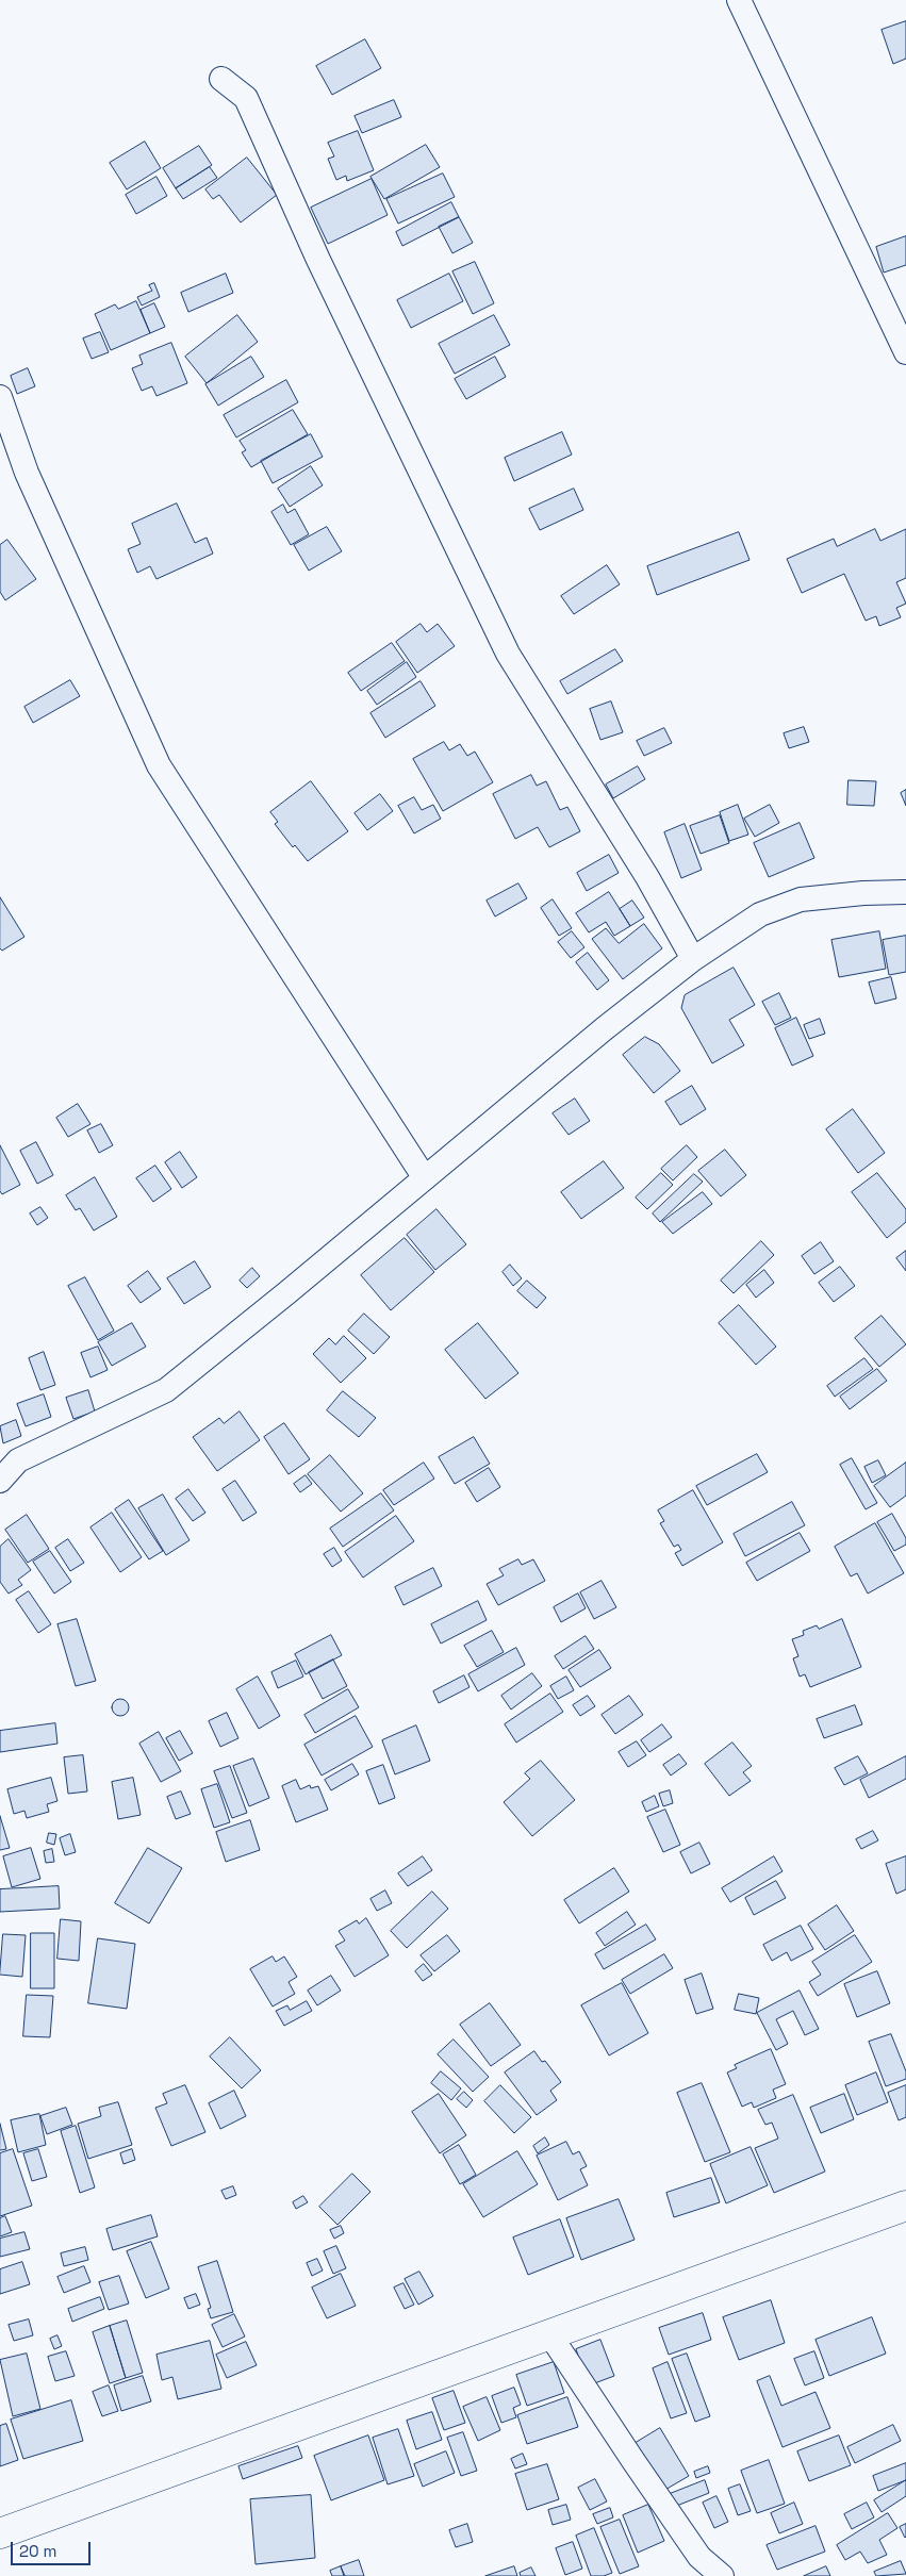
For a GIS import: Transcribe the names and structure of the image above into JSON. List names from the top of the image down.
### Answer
{
  "scale_bar": "20 m"
}
